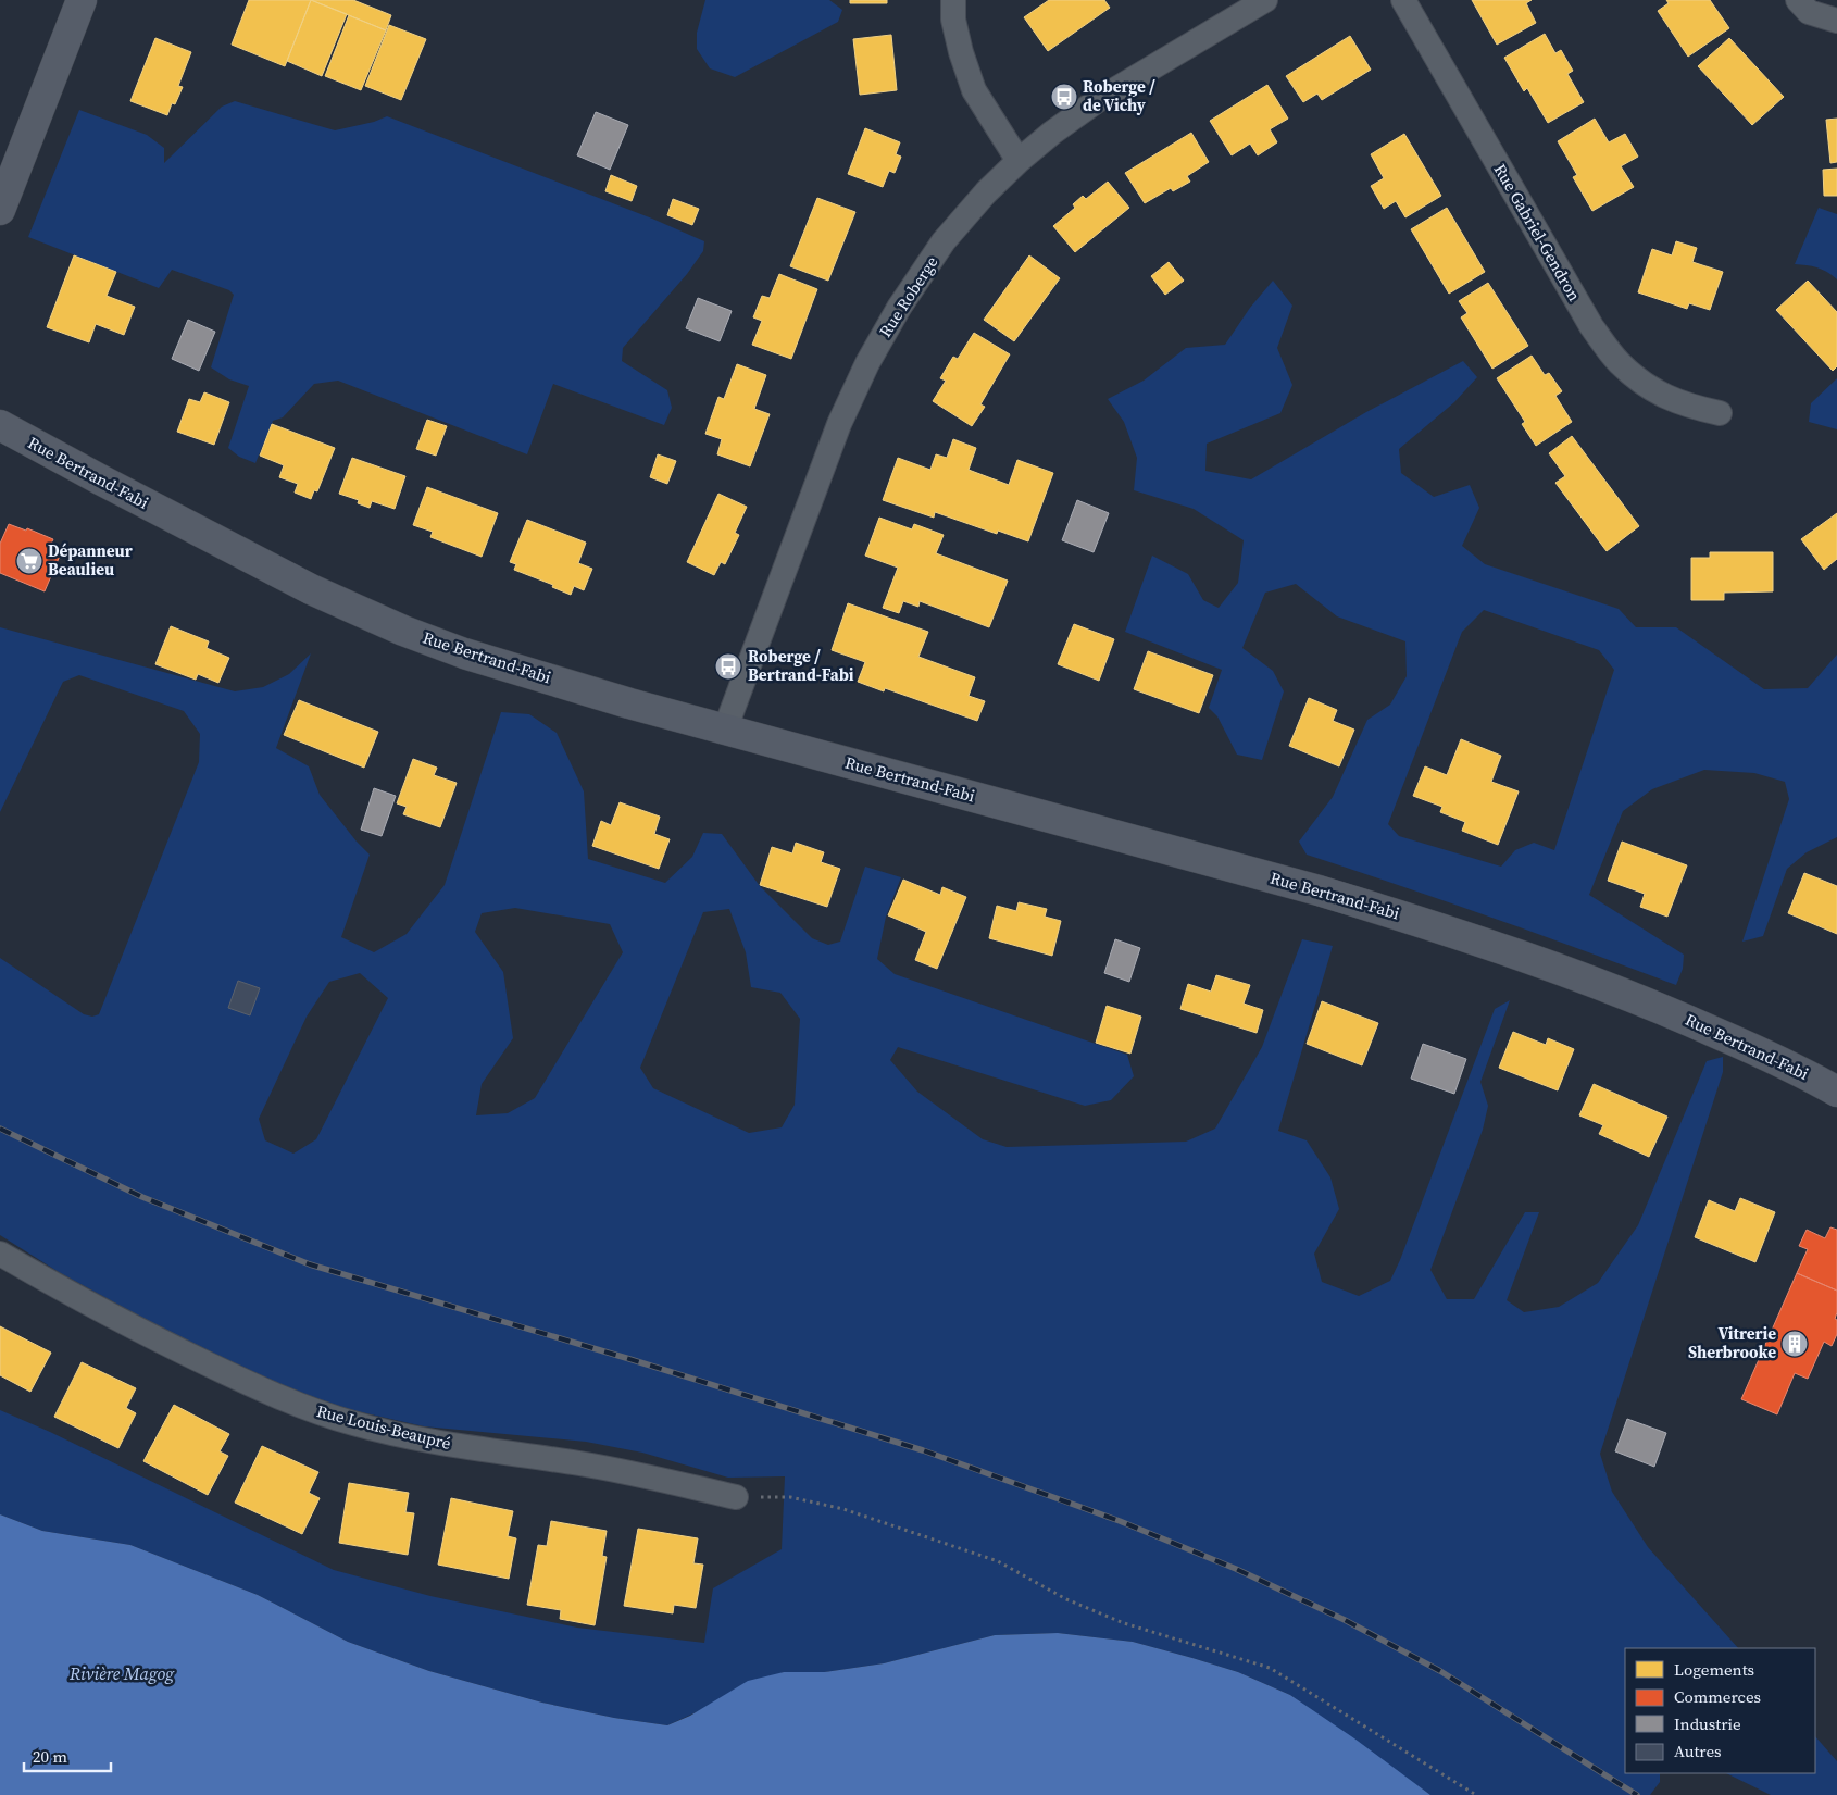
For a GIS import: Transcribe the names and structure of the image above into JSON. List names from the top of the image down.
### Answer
{
  "streets": {
    "street": [
      "Rue Gabriel-Gendron",
      "Rue Roberge",
      "Rue Bertrand-Fabi",
      "Rue Louis-Beaupré"
    ]
  },
  "crossings": [
    ["Rue Roberge", "Rue Bertrand-Fabi"]
  ],
  "water": ["Rivière Magog"],
  "places": {
    "bus stop": ["Roberge / de Vichy", "Roberge / Bertrand-Fabi"],
    "supermarket": ["Dépanneur Beaulieu"],
    "building": ["Vitrerie Sherbrooke"]
  },
  "legend": [
    "Logements",
    "Commerces",
    "Industrie",
    "Autres"
  ],
  "scale_bar": "20 m"
}
